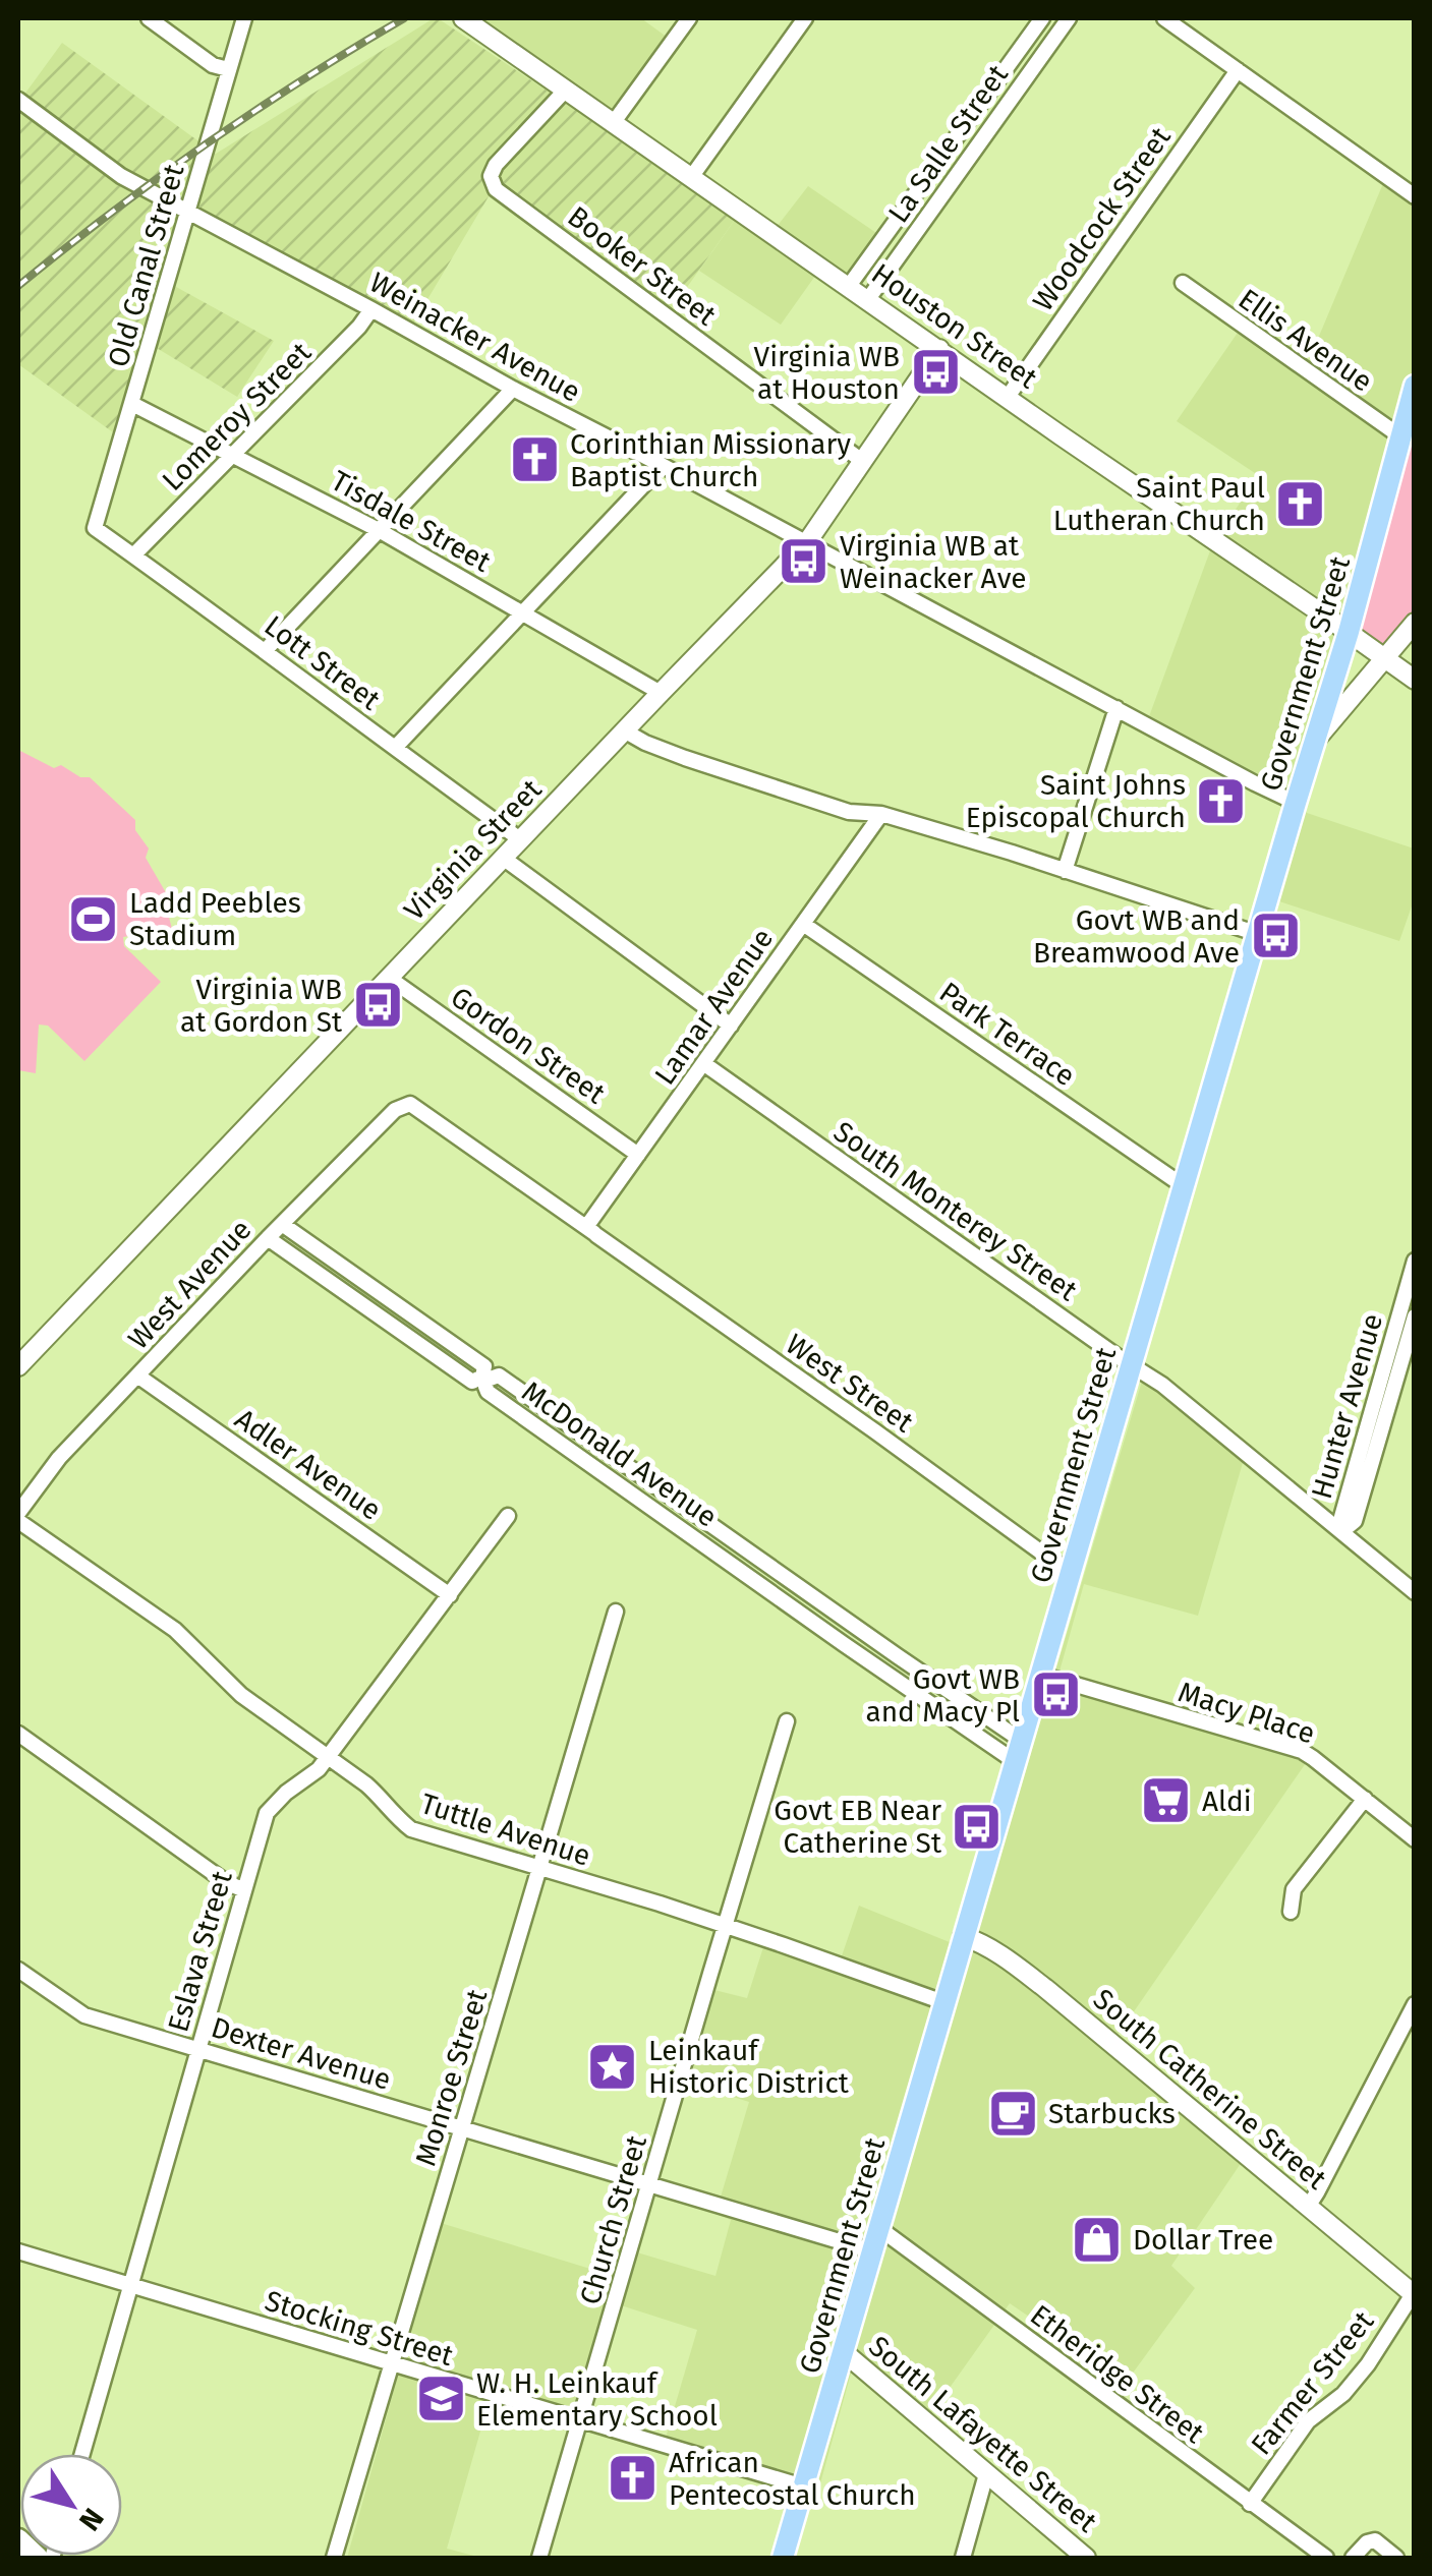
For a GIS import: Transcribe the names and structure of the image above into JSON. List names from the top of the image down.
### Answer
{
  "streets": {
    "main road": ["Government Street"],
    "street": [
      "La Salle Street",
      "Woodcock Street",
      "Old Canal Street",
      "Booker Street",
      "Houston Street",
      "Weinacker Avenue",
      "Ellis Avenue",
      "Lomeroy Street",
      "Tisdale Street",
      "Lott Street",
      "Virginia Street",
      "Lamar Avenue",
      "Park Terrace",
      "Gordon Street",
      "South Monterey Street",
      "West Avenue",
      "West Street",
      "Hunter Avenue",
      "McDonald Avenue",
      "Adler Avenue",
      "Macy Place",
      "Tuttle Avenue",
      "Eslava Street",
      "Dexter Avenue",
      "Monroe Street",
      "South Catherine Street",
      "Church Street",
      "Stocking Street",
      "Etheridge Street",
      "Farmer Street",
      "South Lafayette Street"
    ]
  },
  "crossings": [
    ["La Salle Street", "Houston Street"],
    ["Woodcock Street", "Houston Street"],
    ["Old Canal Street", "Weinacker Avenue"],
    ["Old Canal Street", "Tisdale Street"],
    ["Old Canal Street", "Lott Street"],
    ["Booker Street", "Houston Street"],
    ["Booker Street", "Virginia Street"],
    ["Houston Street", "Government Street"],
    ["Houston Street", "Virginia Street"],
    ["Weinacker Avenue", "Lomeroy Street"],
    ["Weinacker Avenue", "Government Street"],
    ["Weinacker Avenue", "Virginia Street"],
    ["Ellis Avenue", "Government Street"],
    ["Lomeroy Street", "Tisdale Street"],
    ["Lomeroy Street", "Lott Street"],
    ["Tisdale Street", "Virginia Street"],
    ["Lott Street", "Virginia Street"],
    ["Government Street", "Park Terrace"],
    ["Government Street", "South Monterey Street"],
    ["Government Street", "West Street"],
    ["Government Street", "McDonald Avenue"],
    ["Government Street", "Macy Place"],
    ["Government Street", "Tuttle Avenue"],
    ["Government Street", "Dexter Avenue"],
    ["Government Street", "South Catherine Street"],
    ["Government Street", "Stocking Street"],
    ["Government Street", "Etheridge Street"],
    ["Government Street", "South Lafayette Street"],
    ["Virginia Street", "Gordon Street"],
    ["Lamar Avenue", "Park Terrace"],
    ["Lamar Avenue", "Gordon Street"],
    ["Lamar Avenue", "South Monterey Street"],
    ["Lamar Avenue", "West Street"],
    ["South Monterey Street", "Hunter Avenue"],
    ["West Avenue", "West Street"],
    ["West Avenue", "McDonald Avenue"],
    ["West Avenue", "Adler Avenue"],
    ["Adler Avenue", "Eslava Street"],
    ["Tuttle Avenue", "Eslava Street"],
    ["Tuttle Avenue", "Monroe Street"],
    ["Tuttle Avenue", "Church Street"],
    ["Eslava Street", "Dexter Avenue"],
    ["Eslava Street", "Stocking Street"],
    ["Dexter Avenue", "Monroe Street"],
    ["Dexter Avenue", "Church Street"],
    ["Monroe Street", "Stocking Street"],
    ["South Catherine Street", "Farmer Street"],
    ["Church Street", "Stocking Street"],
    ["Etheridge Street", "Farmer Street"]
  ],
  "places": {
    "bus stop": [
      "Virginia WB at Houston",
      "Virginia WB at Weinacker Ave",
      "Govt WB and Breamwood Ave",
      "Virginia WB at Gordon St",
      "Govt WB and Macy Pl",
      "Govt EB Near Catherine St"
    ],
    "church": [
      "Corinthian Missionary Baptist Church",
      "Saint Paul Lutheran Church",
      "Saint Johns Episcopal Church",
      "African Pentecostal Church"
    ],
    "sports": ["Ladd Peebles Stadium"],
    "supermarket": ["Aldi"],
    "place": ["Leinkauf Historic District"],
    "cafe": ["Starbucks"],
    "shop": ["Dollar Tree"],
    "school or university": ["W. H. Leinkauf Elementary School"]
  },
  "north": "bottom right"
}
